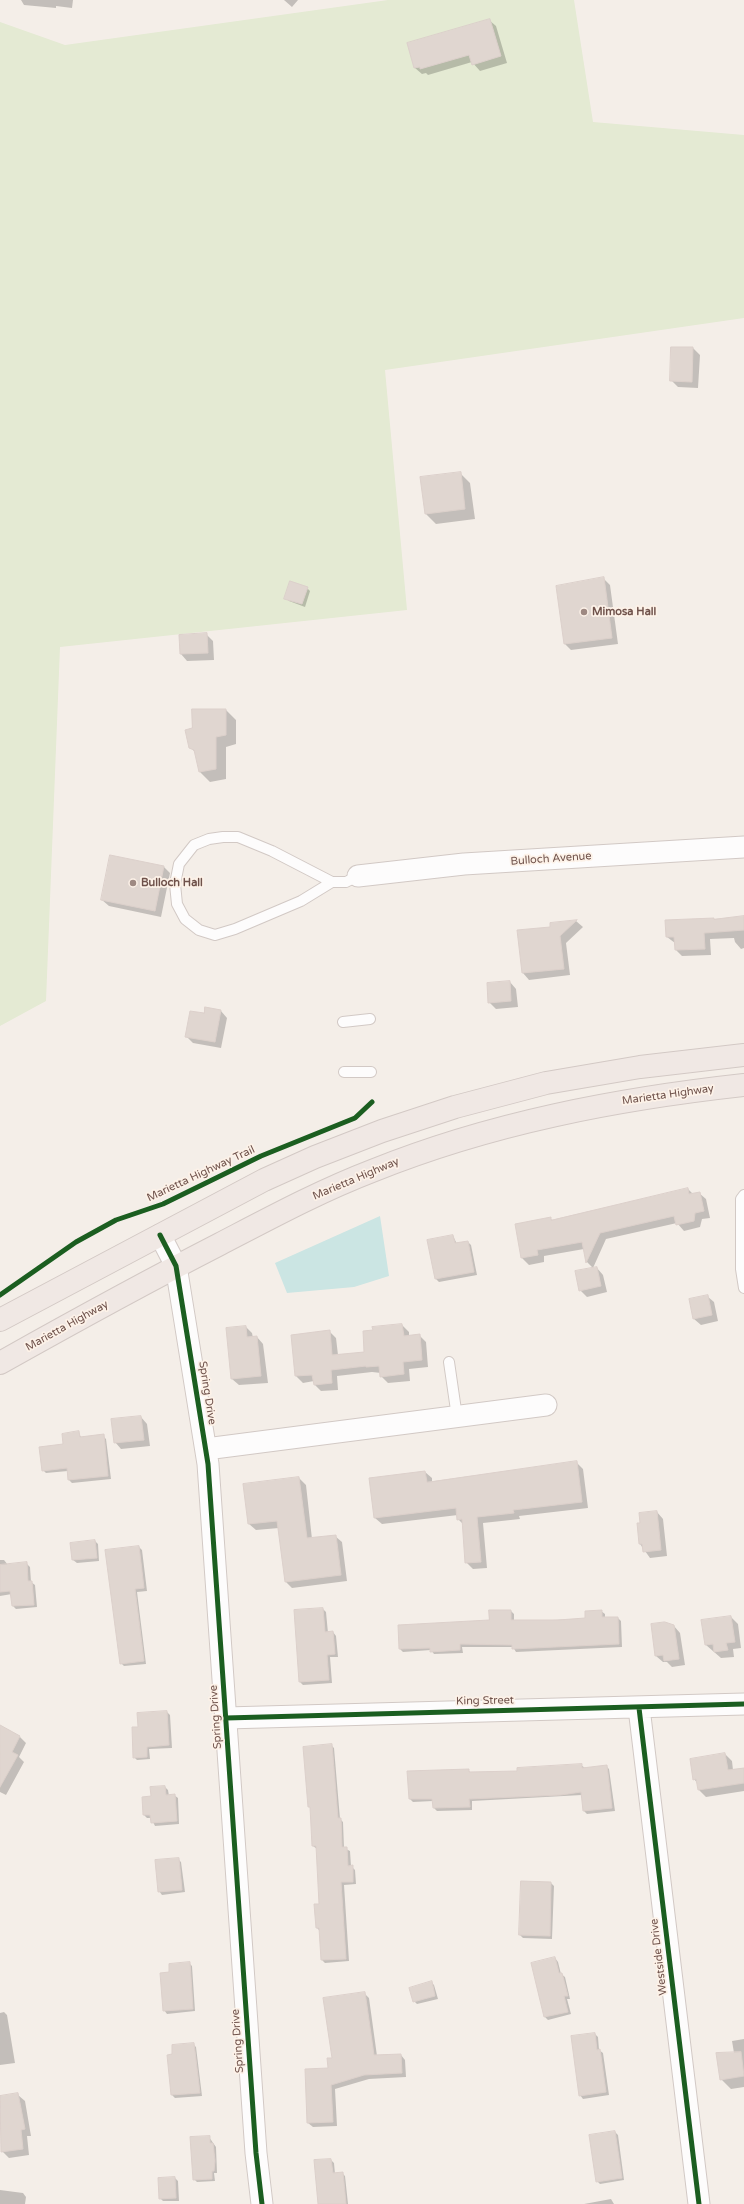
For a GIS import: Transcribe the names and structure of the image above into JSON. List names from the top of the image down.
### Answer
{
  "streets": {
    "highway": ["Marietta Highway"],
    "street": [
      "Bulloch Avenue",
      "Spring Drive",
      "King Street",
      "Westside Drive"
    ],
    "cycle path": ["Marietta Highway Trail"]
  },
  "crossings": [
    ["Marietta Highway", "Spring Drive"],
    ["Spring Drive", "King Street"],
    ["King Street", "Westside Drive"]
  ],
  "places": ["Mimosa Hall", "Bulloch Hall"]
}
